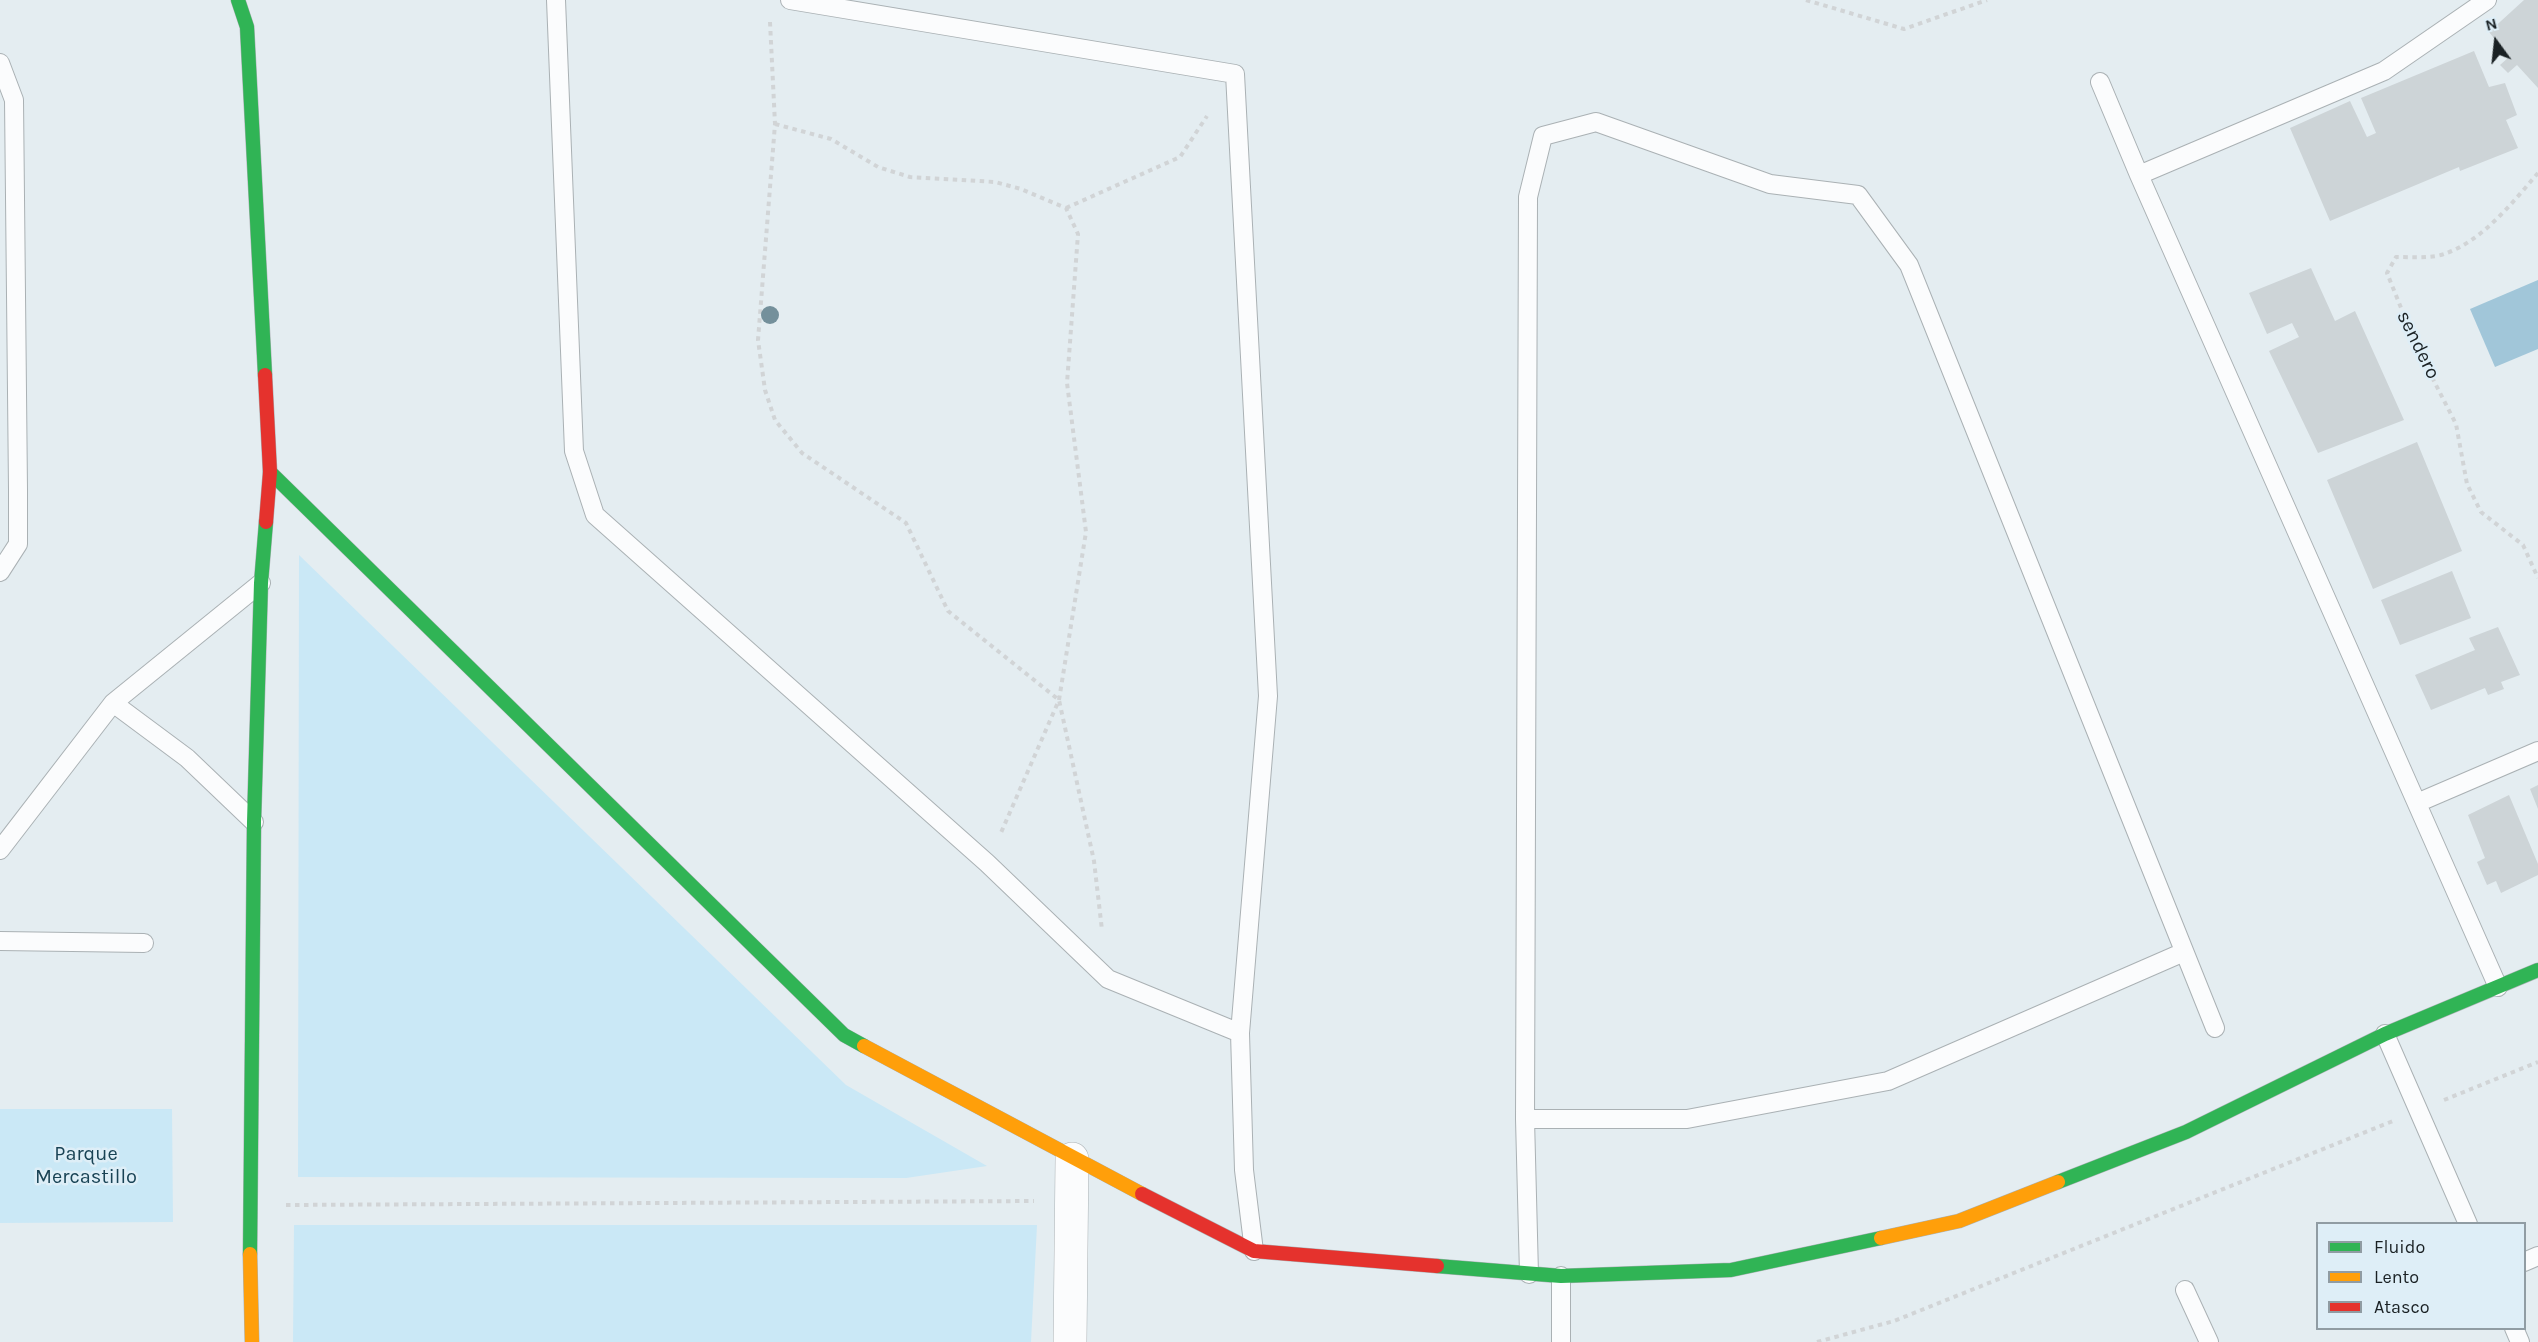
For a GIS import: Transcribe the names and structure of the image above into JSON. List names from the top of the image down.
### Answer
{
  "streets": {
    "path": ["sendero"]
  },
  "parks": ["Parque Mercastillo"],
  "legend": ["Fluido", "Lento", "Atasco"],
  "north": "top"
}
